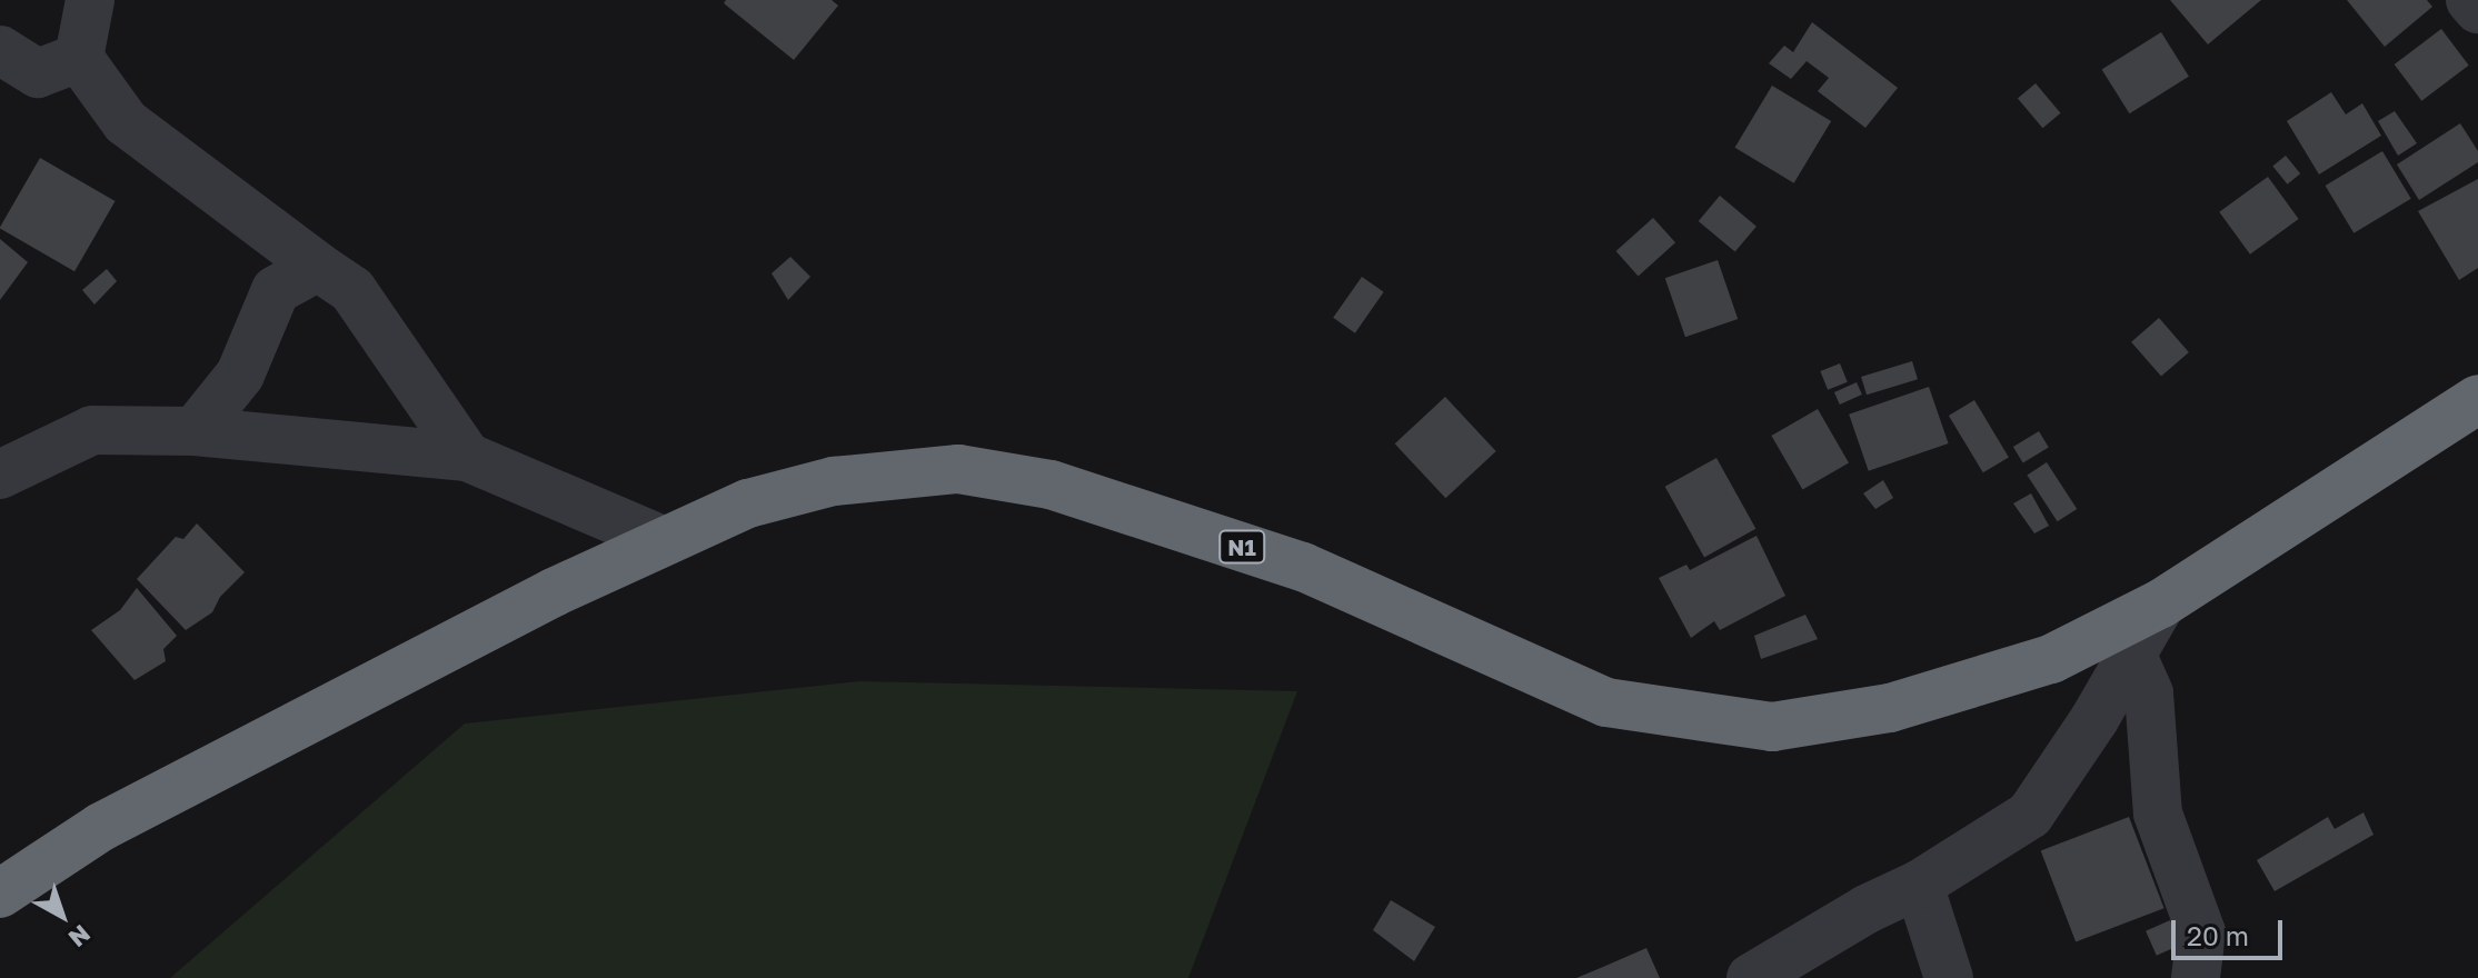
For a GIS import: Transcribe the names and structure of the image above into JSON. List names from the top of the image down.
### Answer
{
  "streets": {
    "highway": ["N1"]
  },
  "scale_bar": "20 m",
  "north": "bottom right"
}
